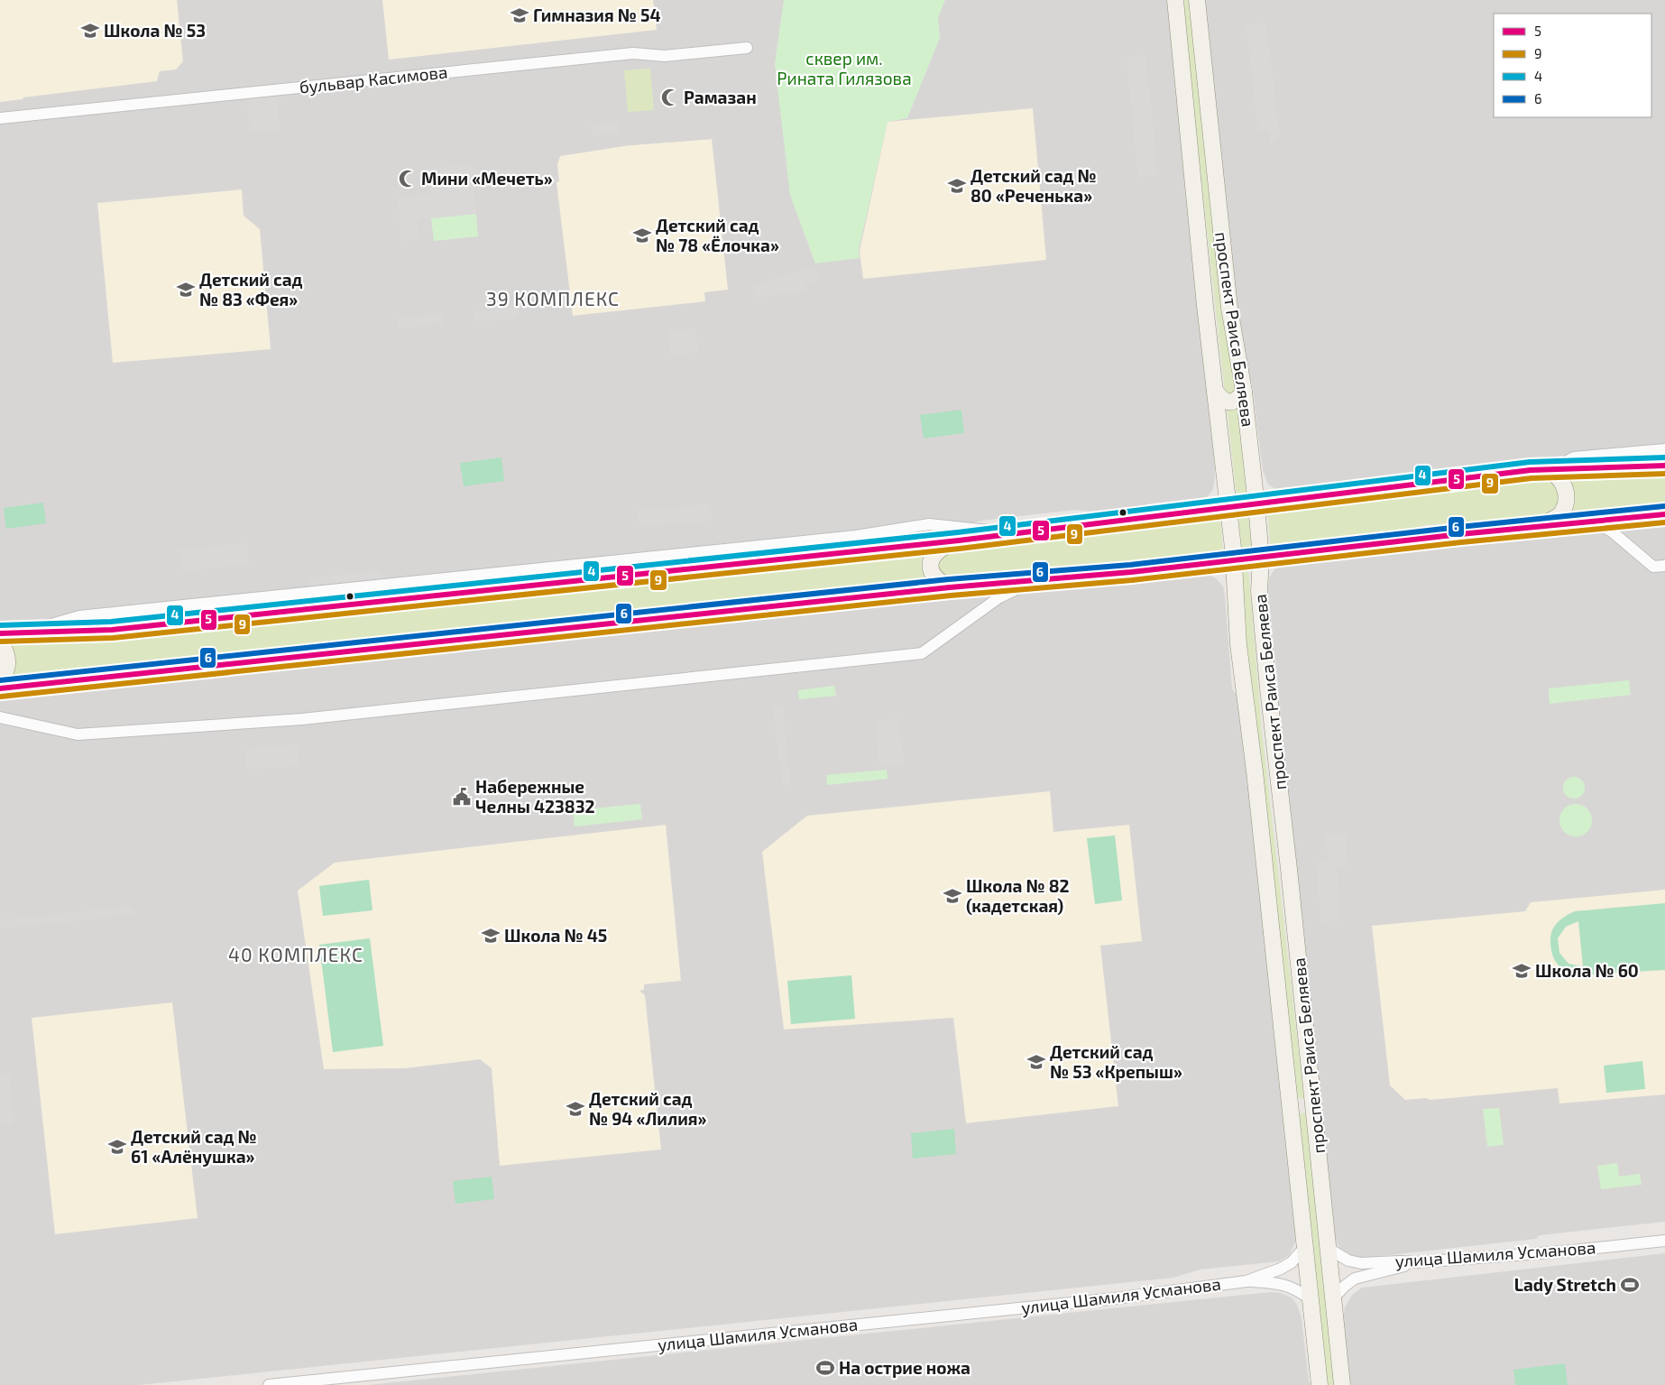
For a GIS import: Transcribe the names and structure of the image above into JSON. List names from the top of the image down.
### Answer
{
  "streets": {
    "main road": ["проспект Раиса Беляева"],
    "street": ["бульвар Касимова", "улица Шамиля Усманова"]
  },
  "crossings": [
    ["проспект Раиса Беляева", "улица Шамиля Усманова"]
  ],
  "districts": ["39 КОМПЛЕКС", "40 КОМПЛЕКС"],
  "parks": ["сквер им. Рината Гилязова"],
  "places": {
    "school or university": [
      "Гимназия № 54",
      "Школа № 53",
      "Детский сад № 80 «Реченька»",
      "Детский сад № 78 «Ёлочка»",
      "Детский сад № 83 «Фея»",
      "Школа № 82 (кадетская)",
      "Школа № 45",
      "Школа № 60",
      "Детский сад № 53 «Крепыш»",
      "Детский сад № 94 «Лилия»",
      "Детский сад № 61 «Алёнушка»"
    ],
    "mosque": ["Рамазан", "Мини «Мечеть»"],
    "public building": ["Набережные Челны 423832"],
    "sports": ["Lady Stretch", "На острие ножа"]
  },
  "lines": [
    "transit line 4",
    "transit line 5",
    "transit line 9",
    "transit line 6"
  ],
  "legend": [
    "5",
    "9",
    "4",
    "6"
  ]
}
